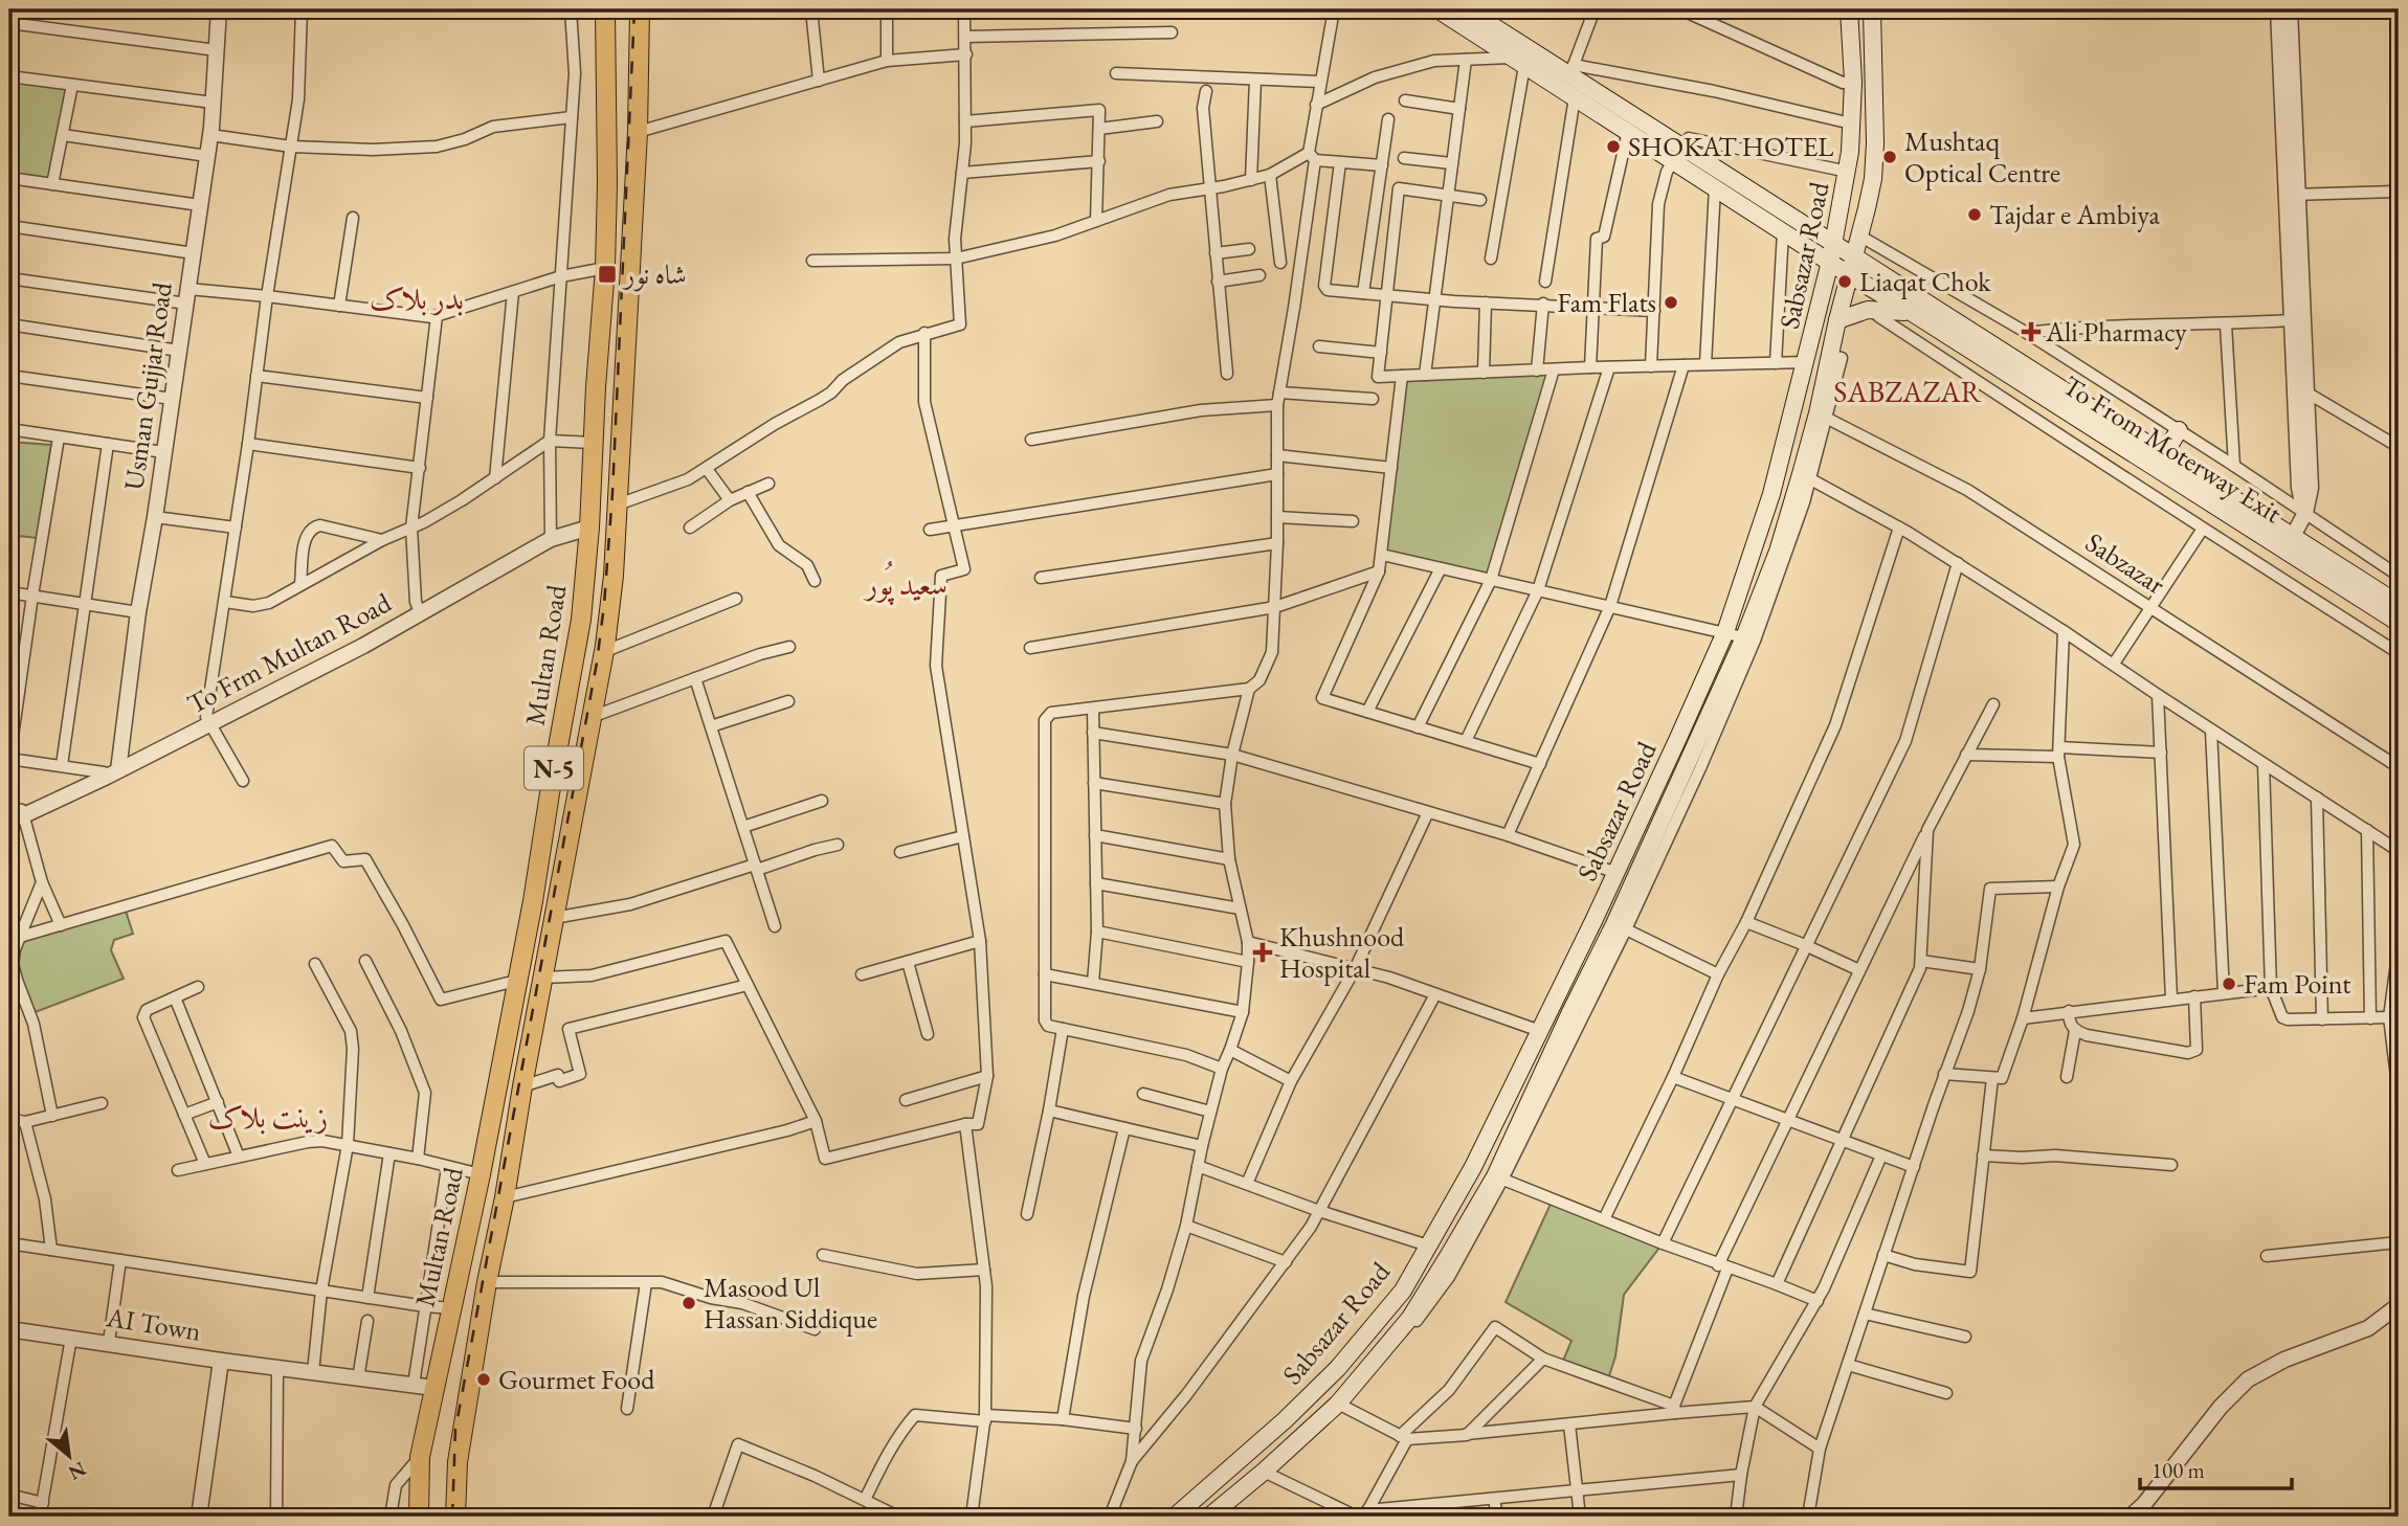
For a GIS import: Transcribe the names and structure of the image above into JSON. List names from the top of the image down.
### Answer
{
  "streets": {
    "main road": [
      "Sabsazar Road",
      "To From Moterway Exit",
      "Multan Road",
      "N-5"
    ],
    "street": [
      "Usman Gujjar Road",
      "Sabzazar",
      "To Frm Multan Road",
      "AI Town"
    ]
  },
  "crossings": [
    ["Sabsazar Road", "To From Moterway Exit"],
    ["Sabsazar Road", "Sabzazar"],
    ["Usman Gujjar Road", "To Frm Multan Road"],
    ["To Frm Multan Road", "Multan Road"]
  ],
  "districts": [
    "بدر بلاک",
    "SABZAZAR",
    "سعید پُور",
    "زینت بلاک"
  ],
  "places": {
    "other": [
      "SHOKAT HOTEL",
      "Mushtaq Optical Centre",
      "Tajdar e Ambiya",
      "Liaqat Chok",
      "Fam Flats",
      "Fam Point",
      "Masood Ul Hassan Siddique",
      "Gourmet Food"
    ],
    "transit": ["شاہ نور"],
    "health": ["Ali Pharmacy", "Khushnood Hospital"]
  },
  "scale_bar": "100 m",
  "north": "bottom right"
}
